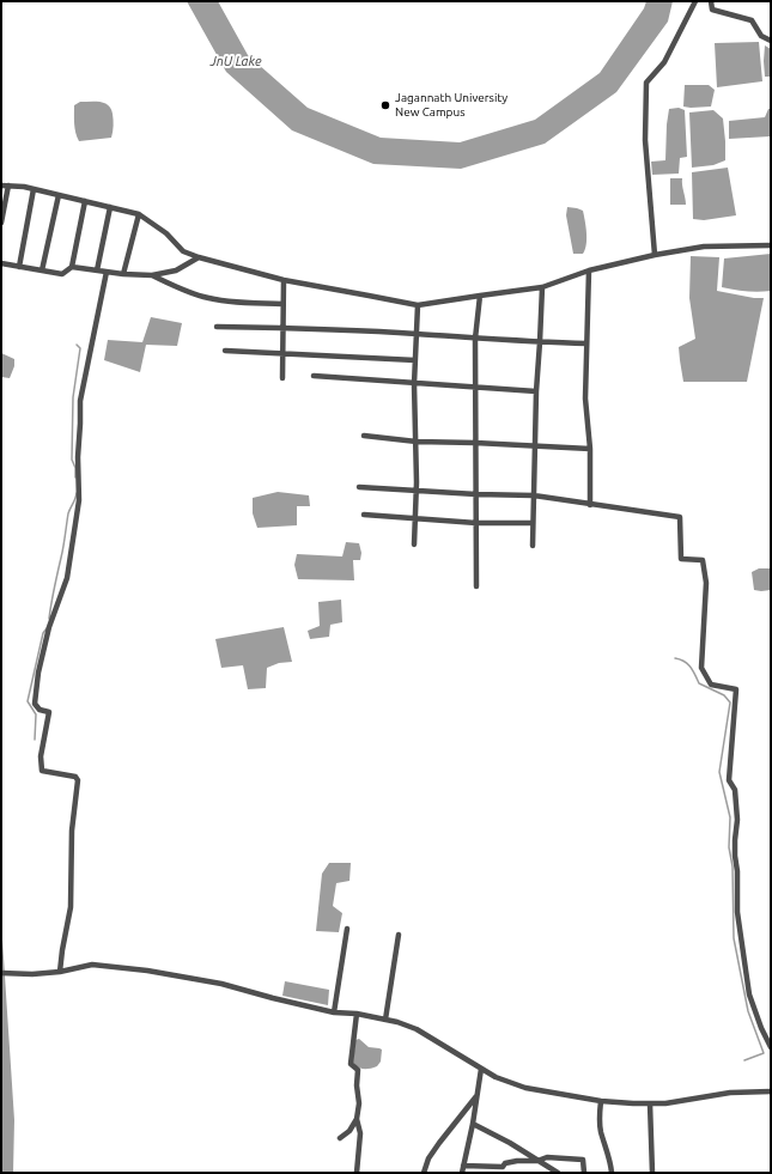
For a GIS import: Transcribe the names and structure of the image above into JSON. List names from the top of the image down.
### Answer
{
  "water": ["JnU Lake"],
  "places": ["Jagannath University New Campus"]
}
